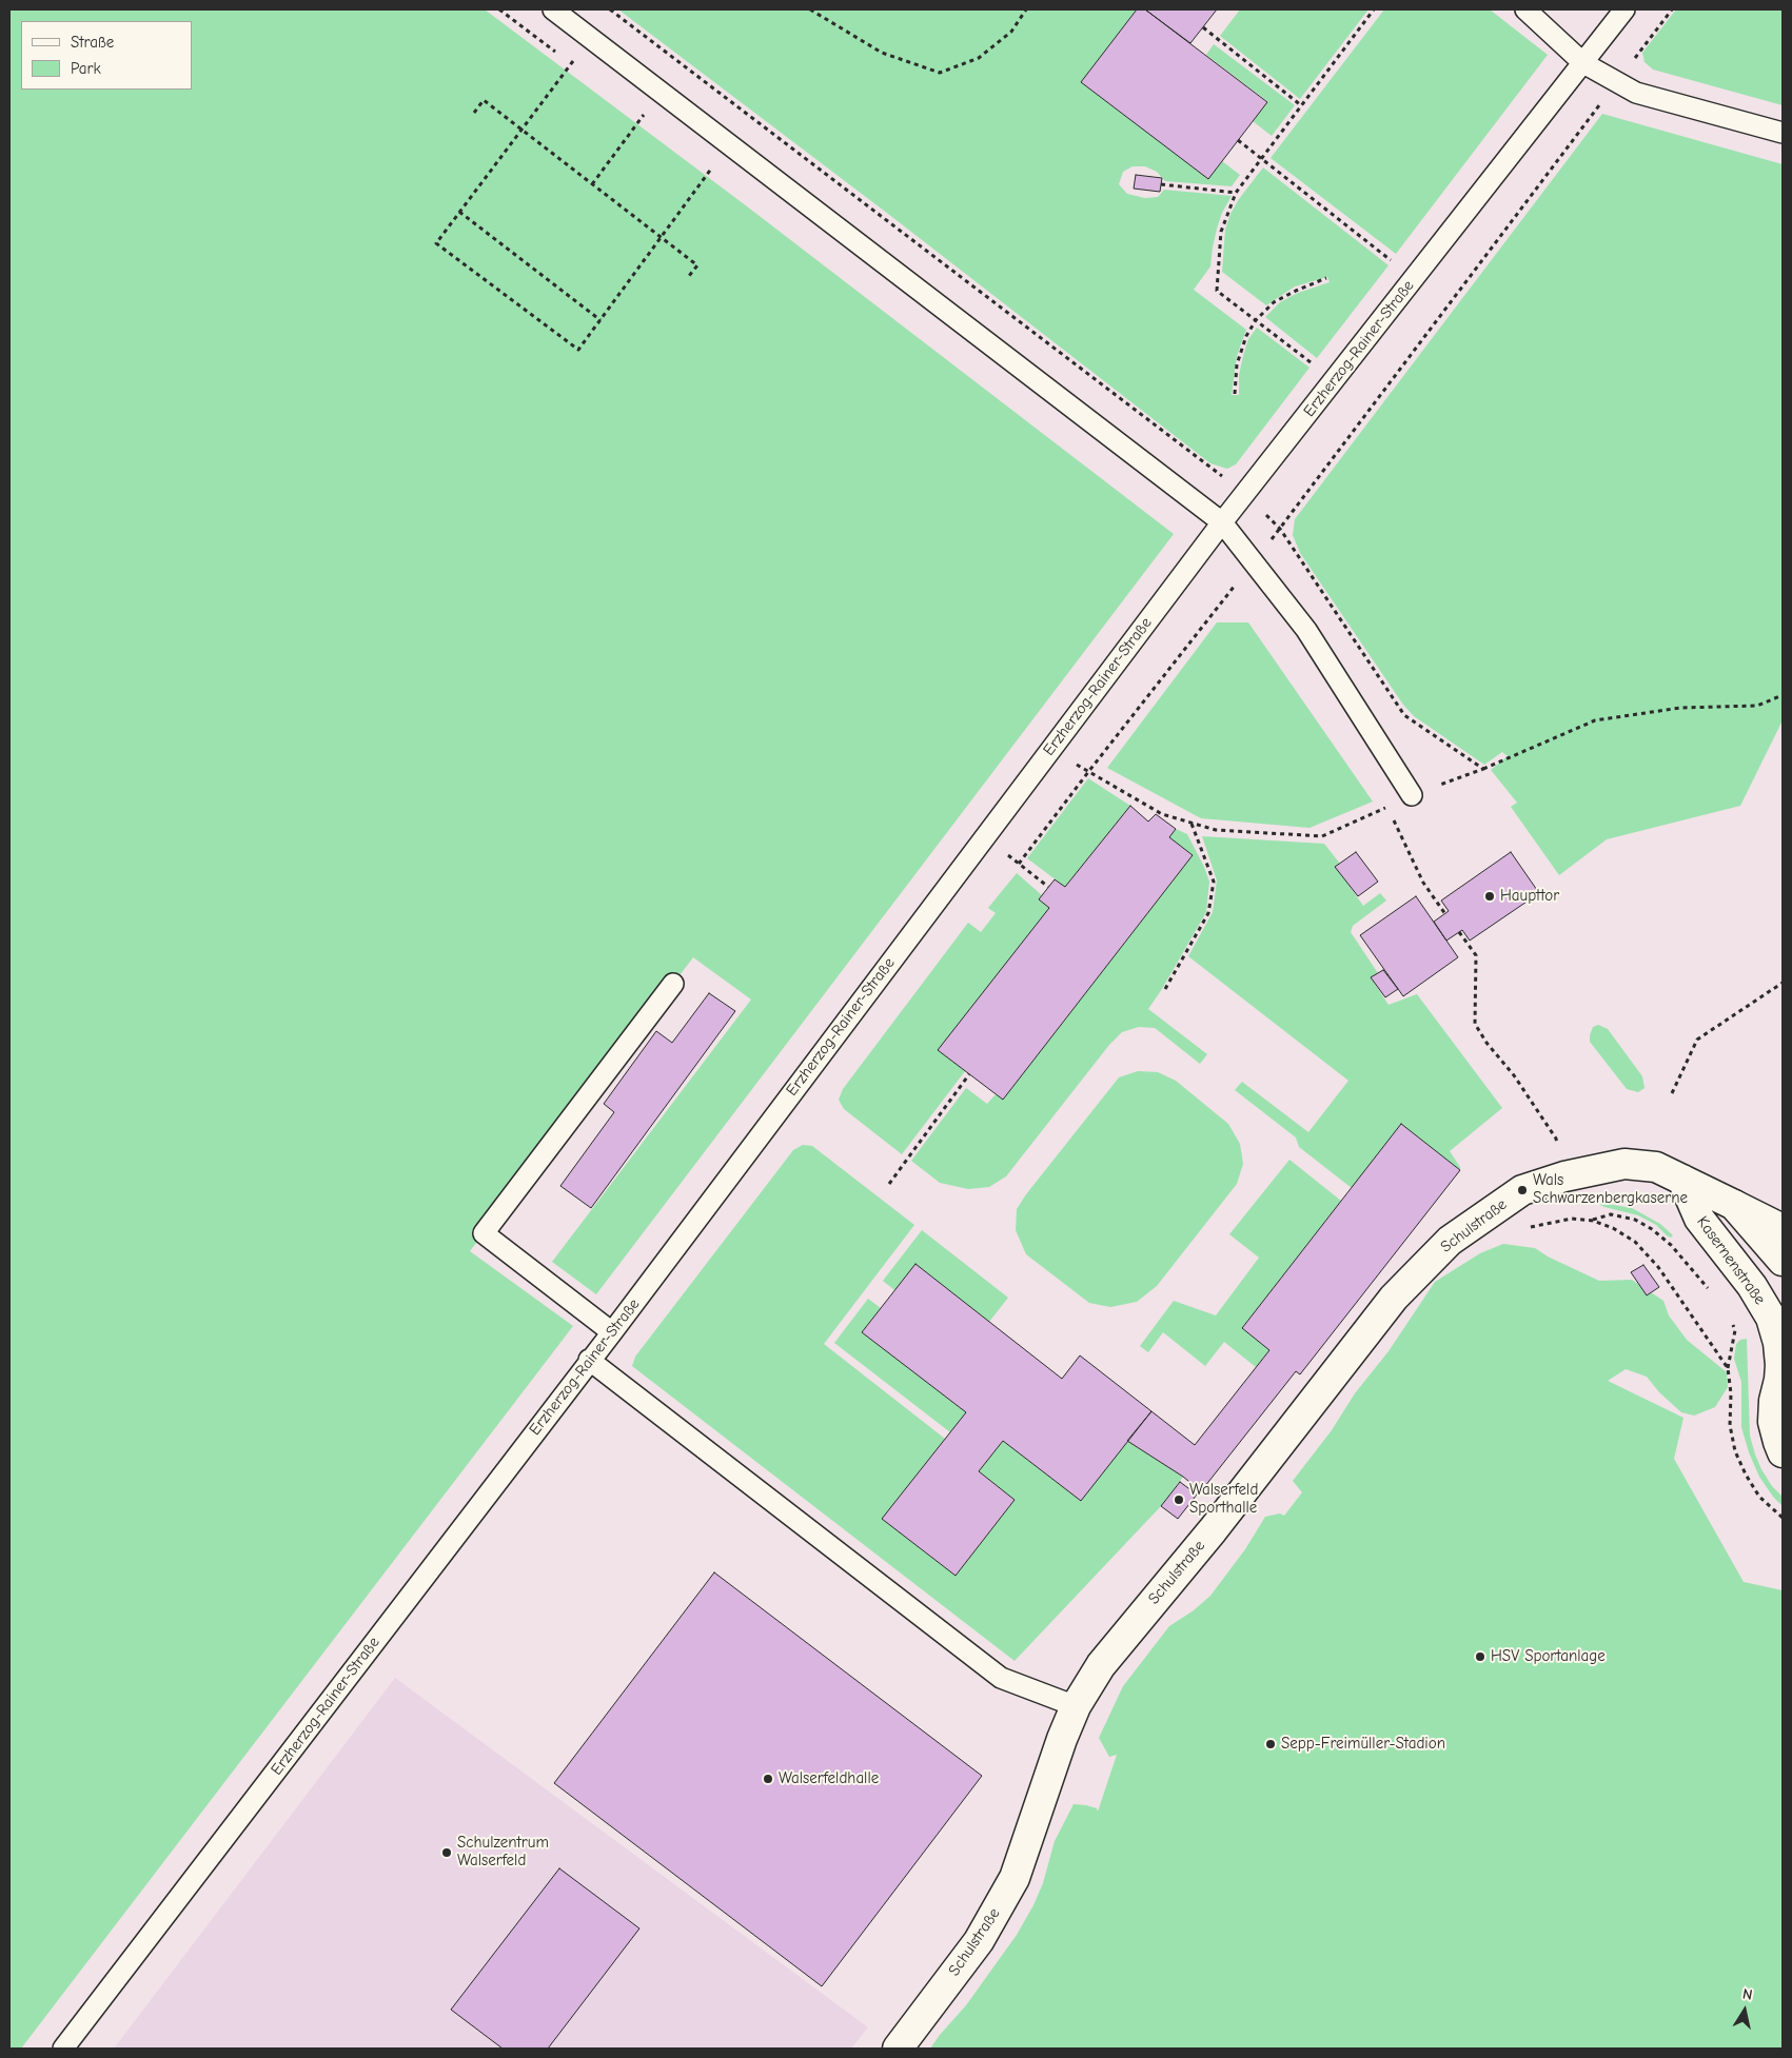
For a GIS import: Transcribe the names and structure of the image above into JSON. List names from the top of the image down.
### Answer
{
  "streets": {
    "main road": ["Schulstraße", "Kasernenstraße"],
    "lane": ["Erzherzog-Rainer-Straße"]
  },
  "crossings": [
    ["Schulstraße", "Kasernenstraße"]
  ],
  "places": [
    "Haupttor",
    "Wals Schwarzenbergkaserne",
    "Walserfeld Sporthalle",
    "HSV Sportanlage",
    "Sepp-Freimüller-Stadion",
    "Walserfeldhalle",
    "Schulzentrum Walserfeld"
  ],
  "legend": ["Straße", "Park"],
  "north": "top"
}
